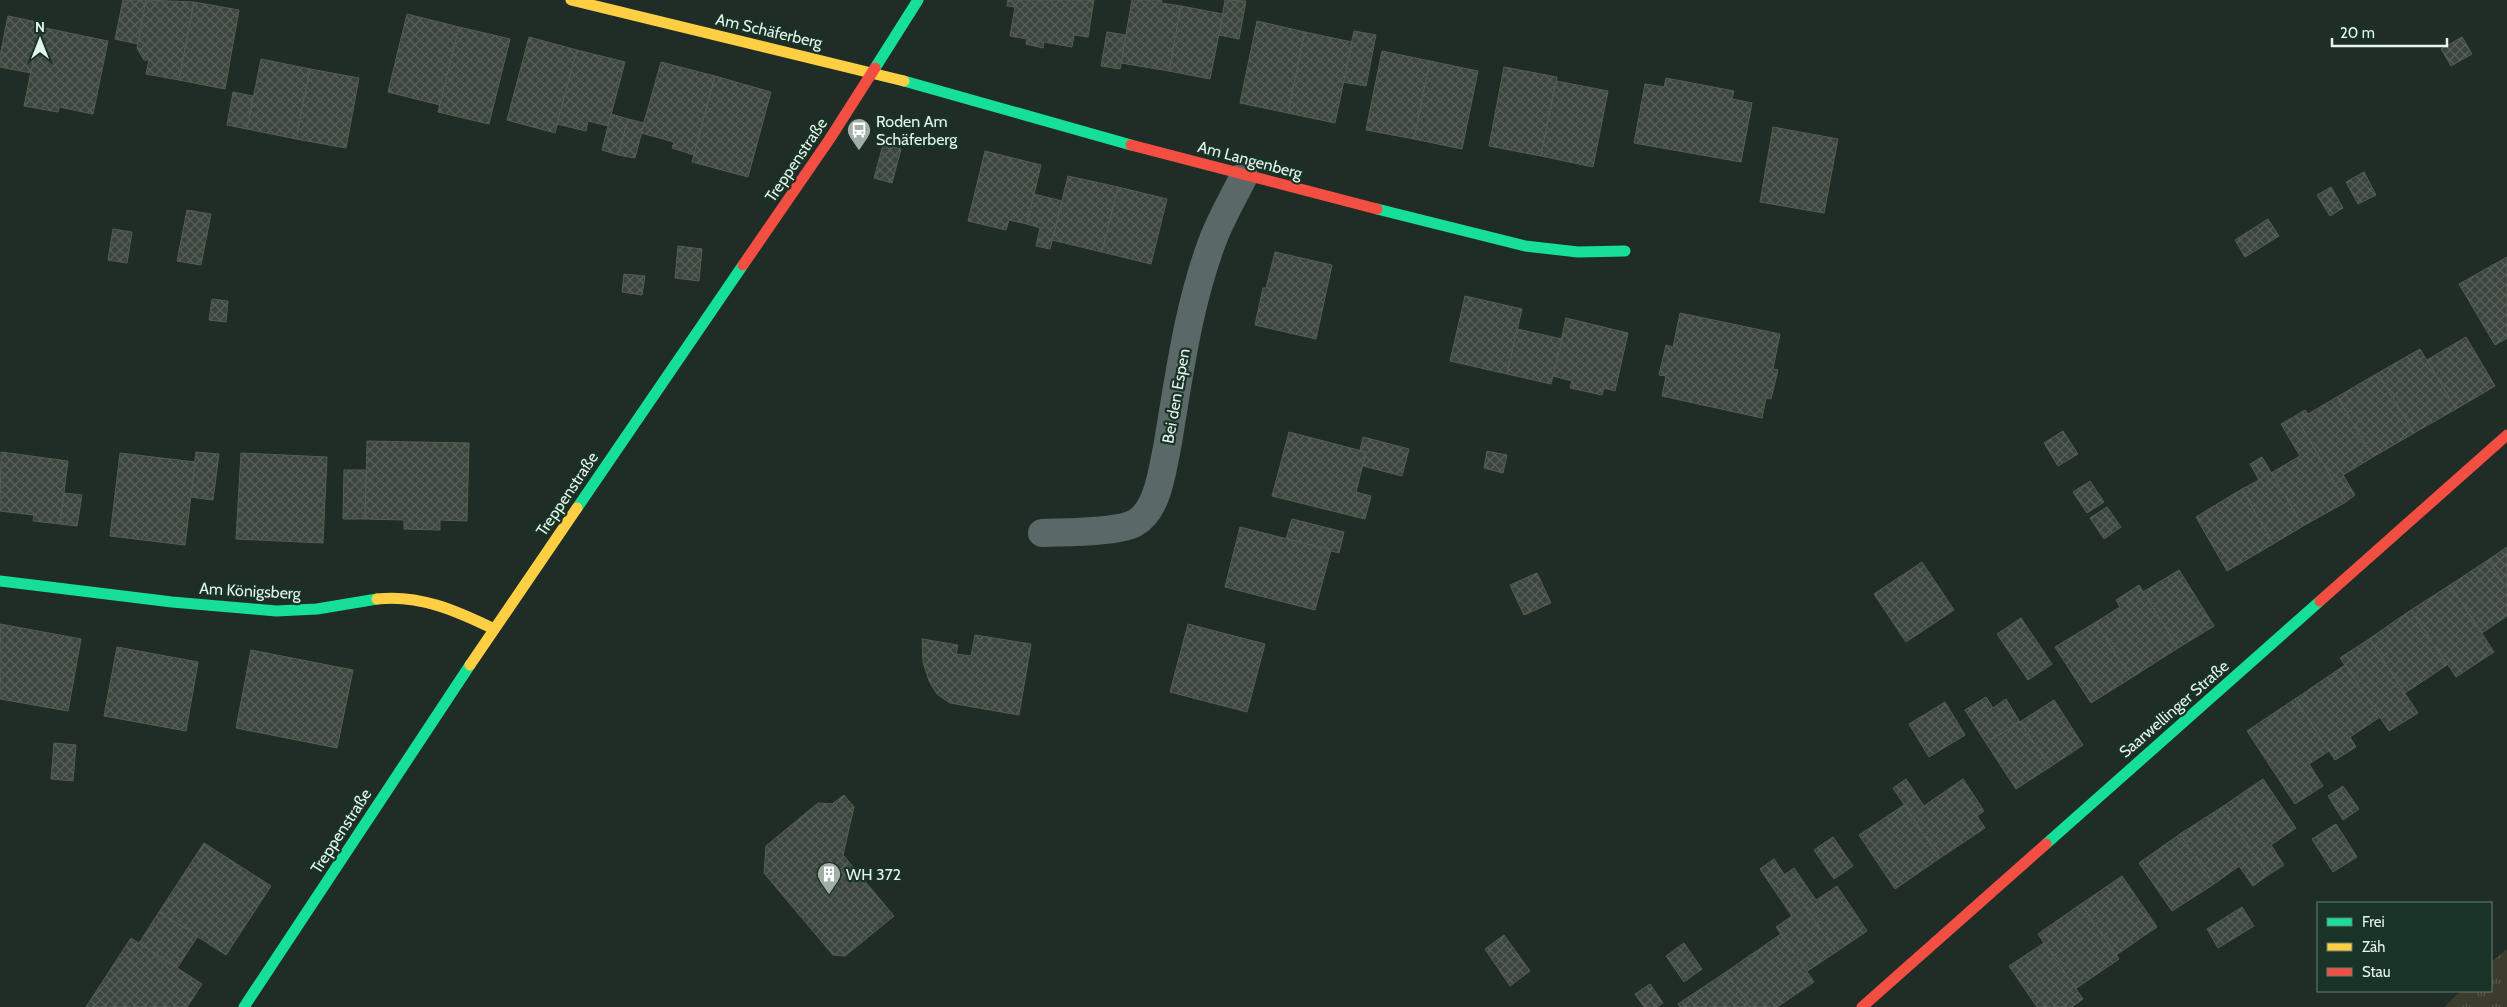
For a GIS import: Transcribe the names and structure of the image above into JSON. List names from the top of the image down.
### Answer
{
  "streets": {
    "street": [
      "Am Schäferberg",
      "Treppenstraße",
      "Am Langenberg",
      "Bei den Espen",
      "Am Königsberg",
      "Saarwellinger Straße"
    ]
  },
  "crossings": [
    ["Am Schäferberg", "Treppenstraße"],
    ["Am Schäferberg", "Am Langenberg"],
    ["Treppenstraße", "Am Langenberg"],
    ["Treppenstraße", "Am Königsberg"],
    ["Am Langenberg", "Bei den Espen"]
  ],
  "places": {
    "bus stop": ["Roden Am Schäferberg"],
    "building": ["WH 372"]
  },
  "legend": ["Frei", "Zäh", "Stau"],
  "scale_bar": "20 m",
  "north": "top"
}
